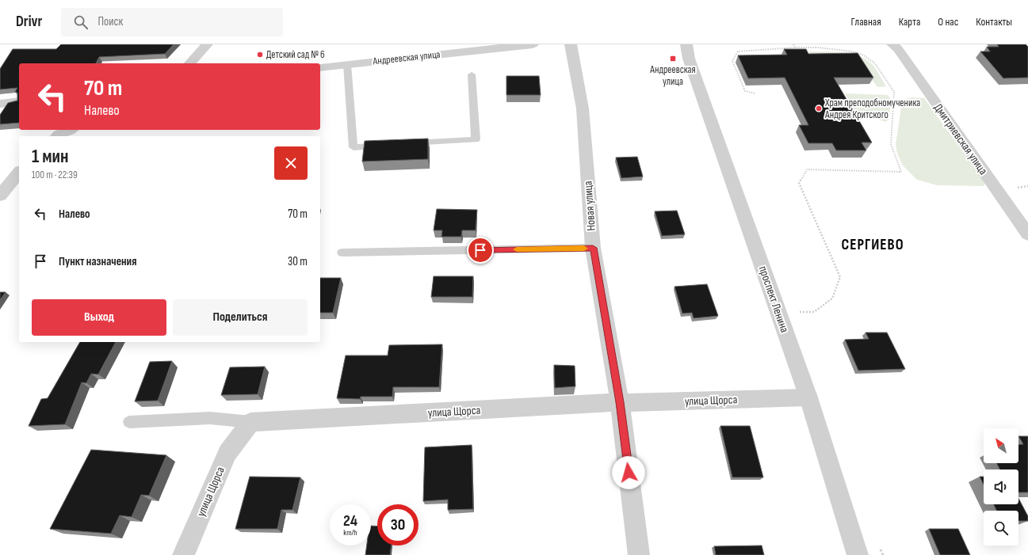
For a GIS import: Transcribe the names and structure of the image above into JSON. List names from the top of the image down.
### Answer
{
  "streets": {
    "street": [
      "Андреевская улица",
      "Дмитриевская улица",
      "Новая улица",
      "проспект Ленина",
      "улица Щорса"
    ]
  },
  "crossings": [
    ["Новая улица", "улица Щорса"],
    ["проспект Ленина", "улица Щорса"]
  ],
  "districts": ["СЕРГИЕВО"],
  "places": {
    "other": ["Детский сад № 6", "Храм преподобномученика Андрея Критского"],
    "transit": ["Андреевская улица"]
  },
  "north": "top left",
  "page": {
    "header": "Drivr",
    "search": "Поиск",
    "nav": [
      "Главная",
      "Карта",
      "О нас",
      "Контакты"
    ],
    "turn": ["70 m", "Налево"],
    "heading": ["1 мин", "100 m · 22:39"],
    "list": [
      {
        "name": "Налево",
        "value": "70 m"
      },
      {
        "name": "Пункт назначения",
        "value": "30 m"
      }
    ],
    "buttons": ["Выход", "Поделиться"],
    "speed": "24 km/h",
    "limit": "30"
  }
}
